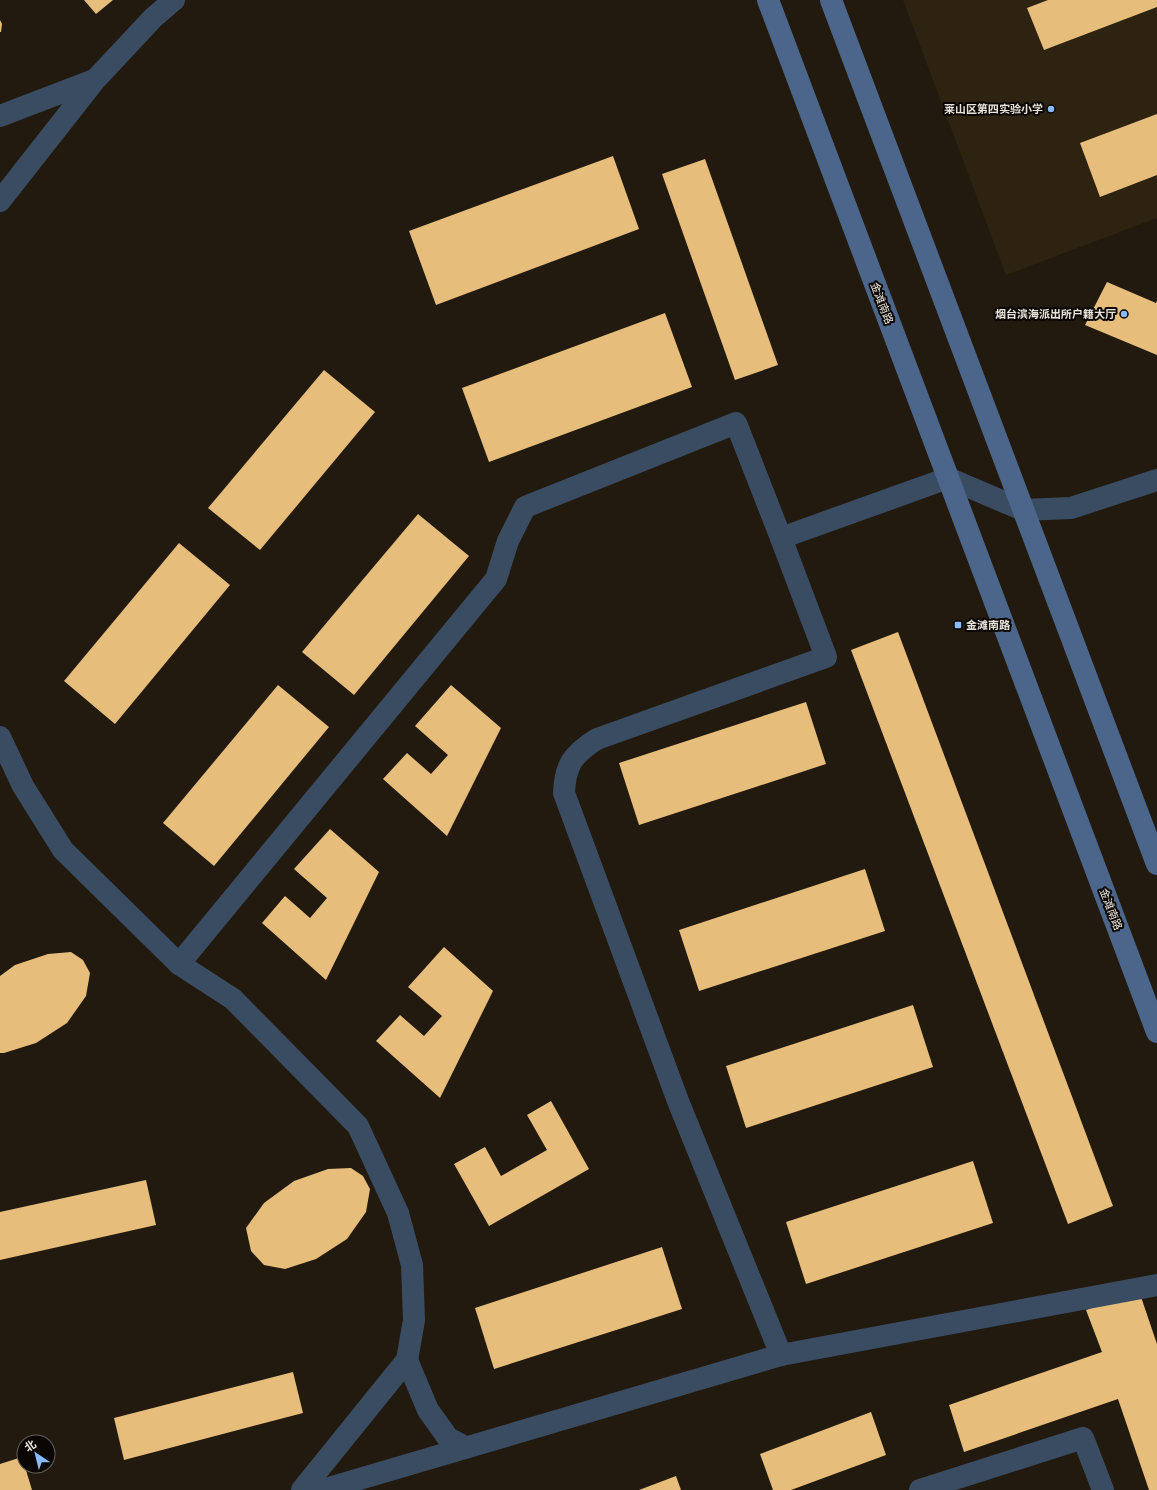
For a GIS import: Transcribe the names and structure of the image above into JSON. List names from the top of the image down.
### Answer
{
  "streets": {
    "street": ["金滩南路"]
  },
  "places": {
    "other": ["莱山区第四实验小学", "烟台滨海派出所户籍大厅"],
    "transit": ["金滩南路"]
  },
  "north": "top left"
}
